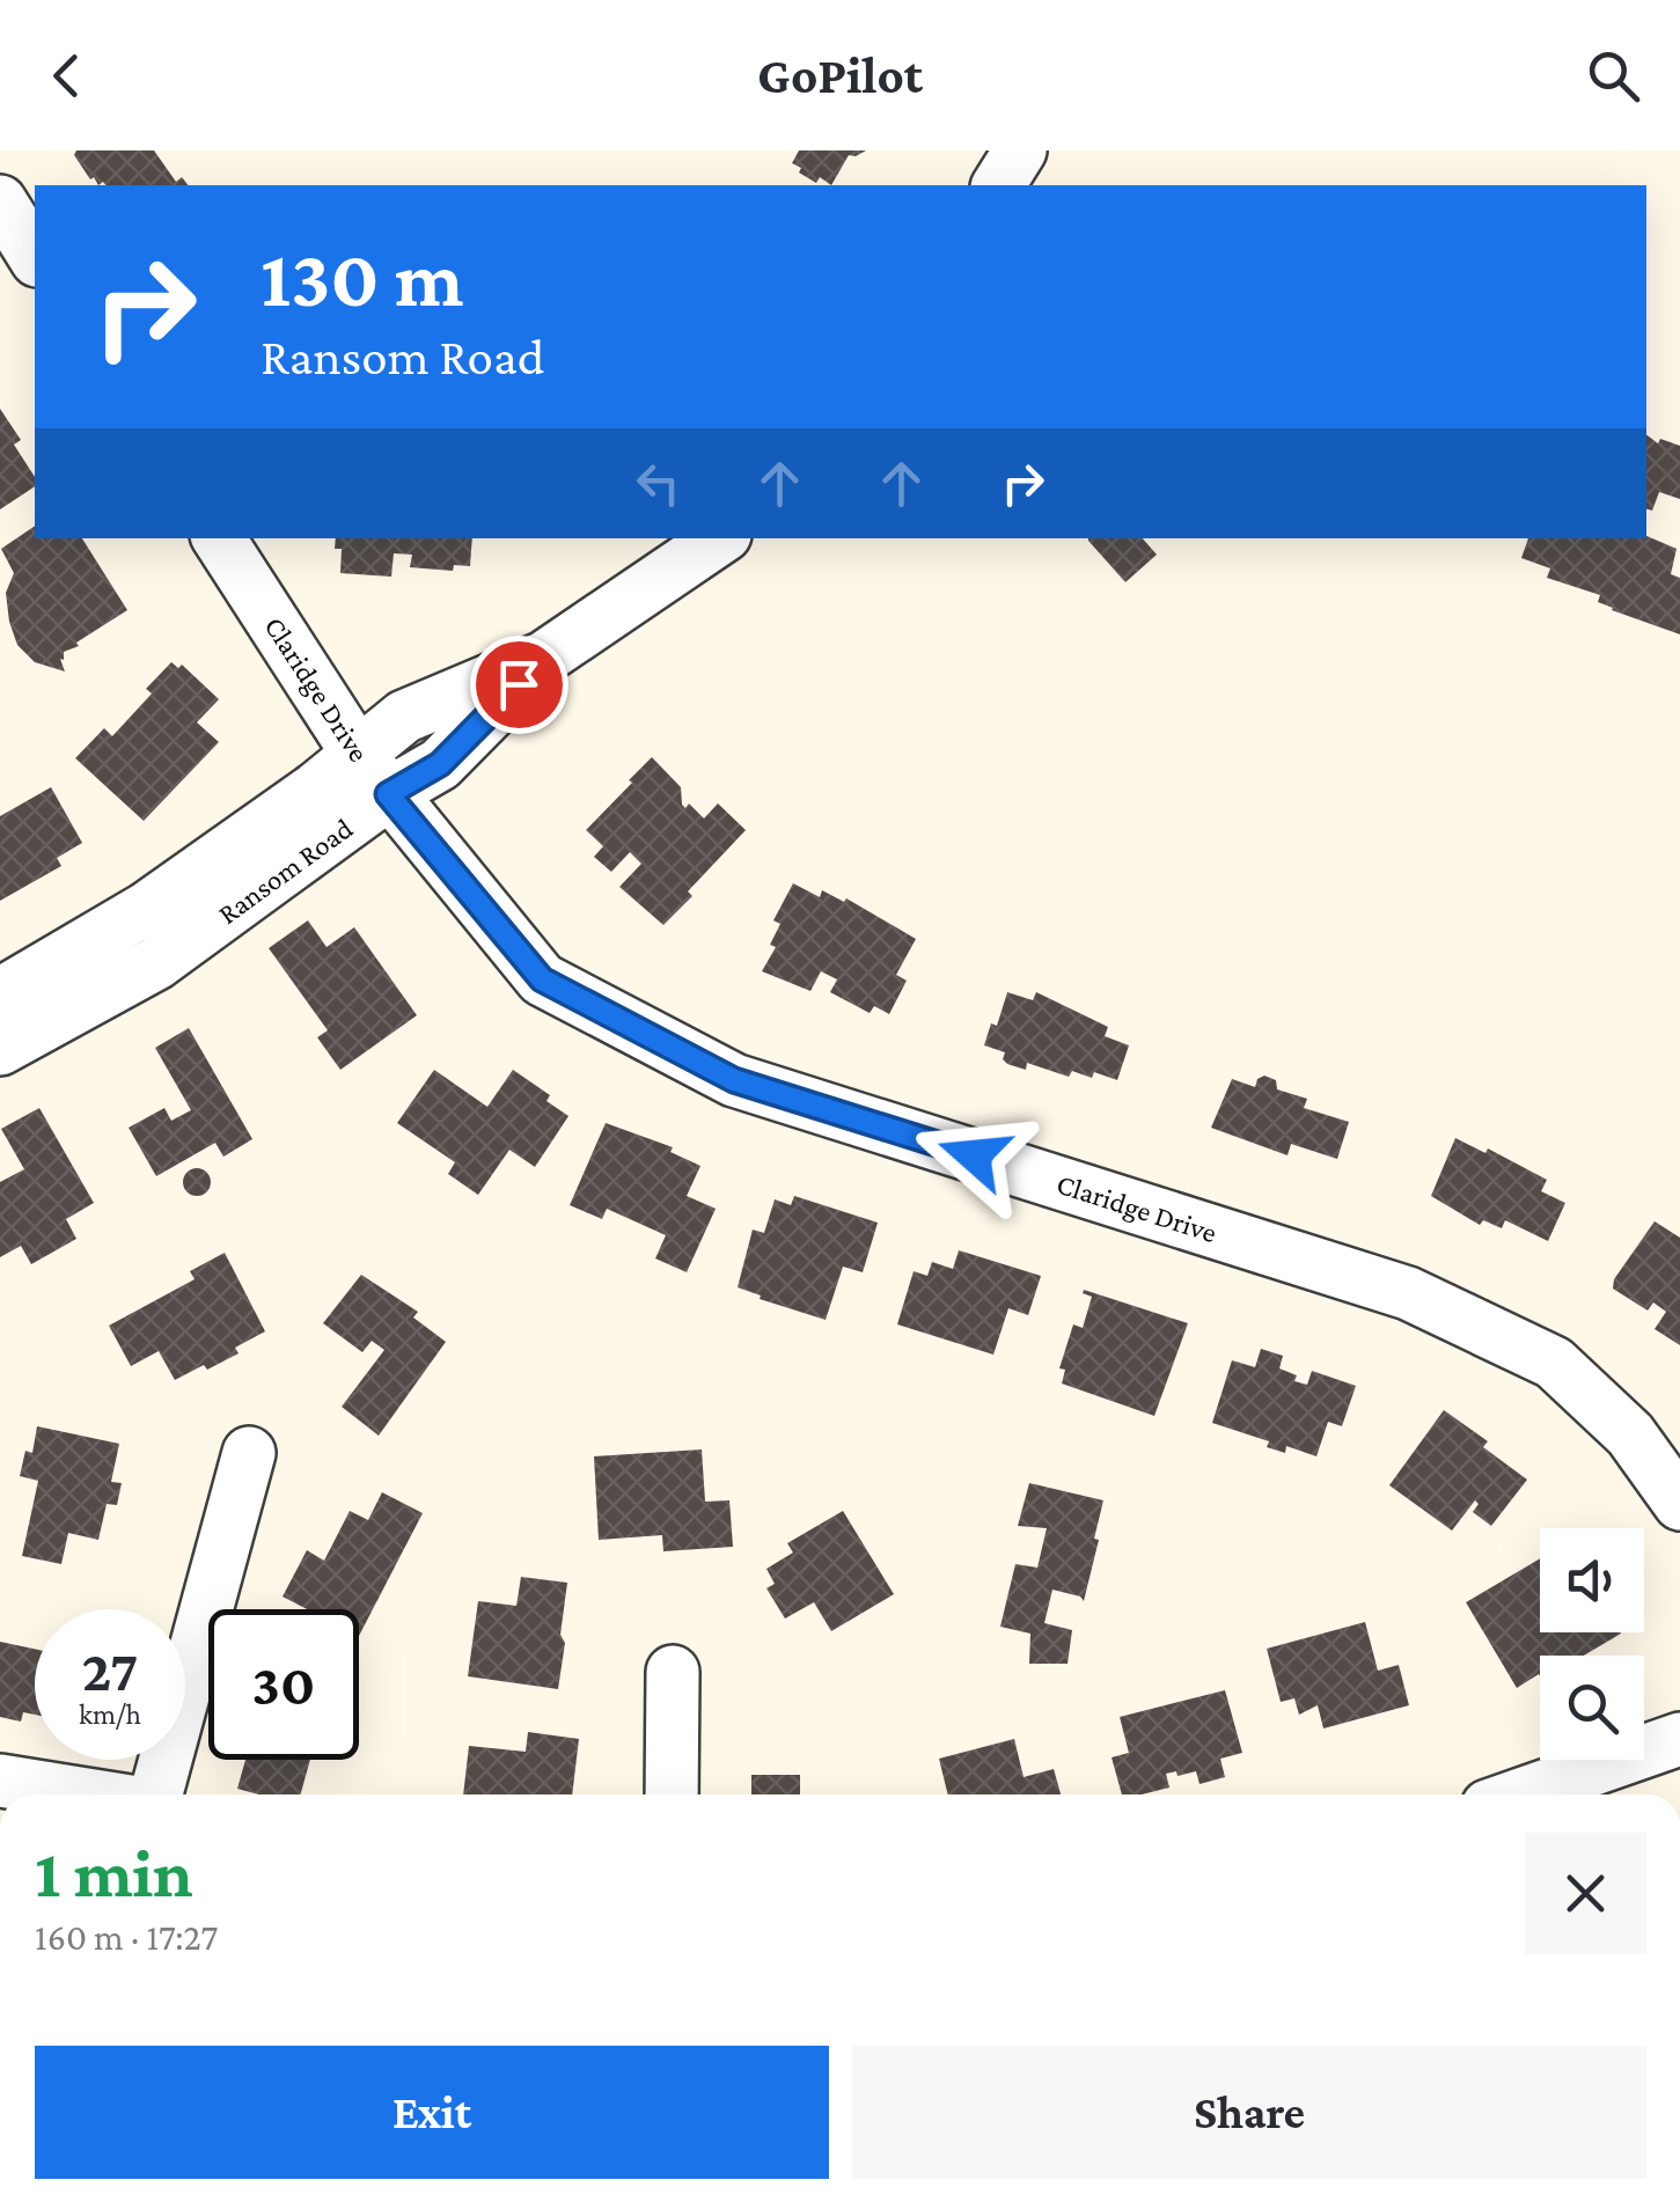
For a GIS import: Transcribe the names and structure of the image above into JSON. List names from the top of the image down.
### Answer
{
  "streets": {
    "street": ["Claridge Drive", "Ransom Road"]
  },
  "crossings": [
    ["Claridge Drive", "Ransom Road"]
  ],
  "page": {
    "header": "GoPilot",
    "turn": ["130 m", "Ransom Road"],
    "speed": "27 km/h",
    "limit": "30",
    "heading": ["1 min", "160 m · 17:27"],
    "buttons": ["Exit", "Share"]
  }
}
